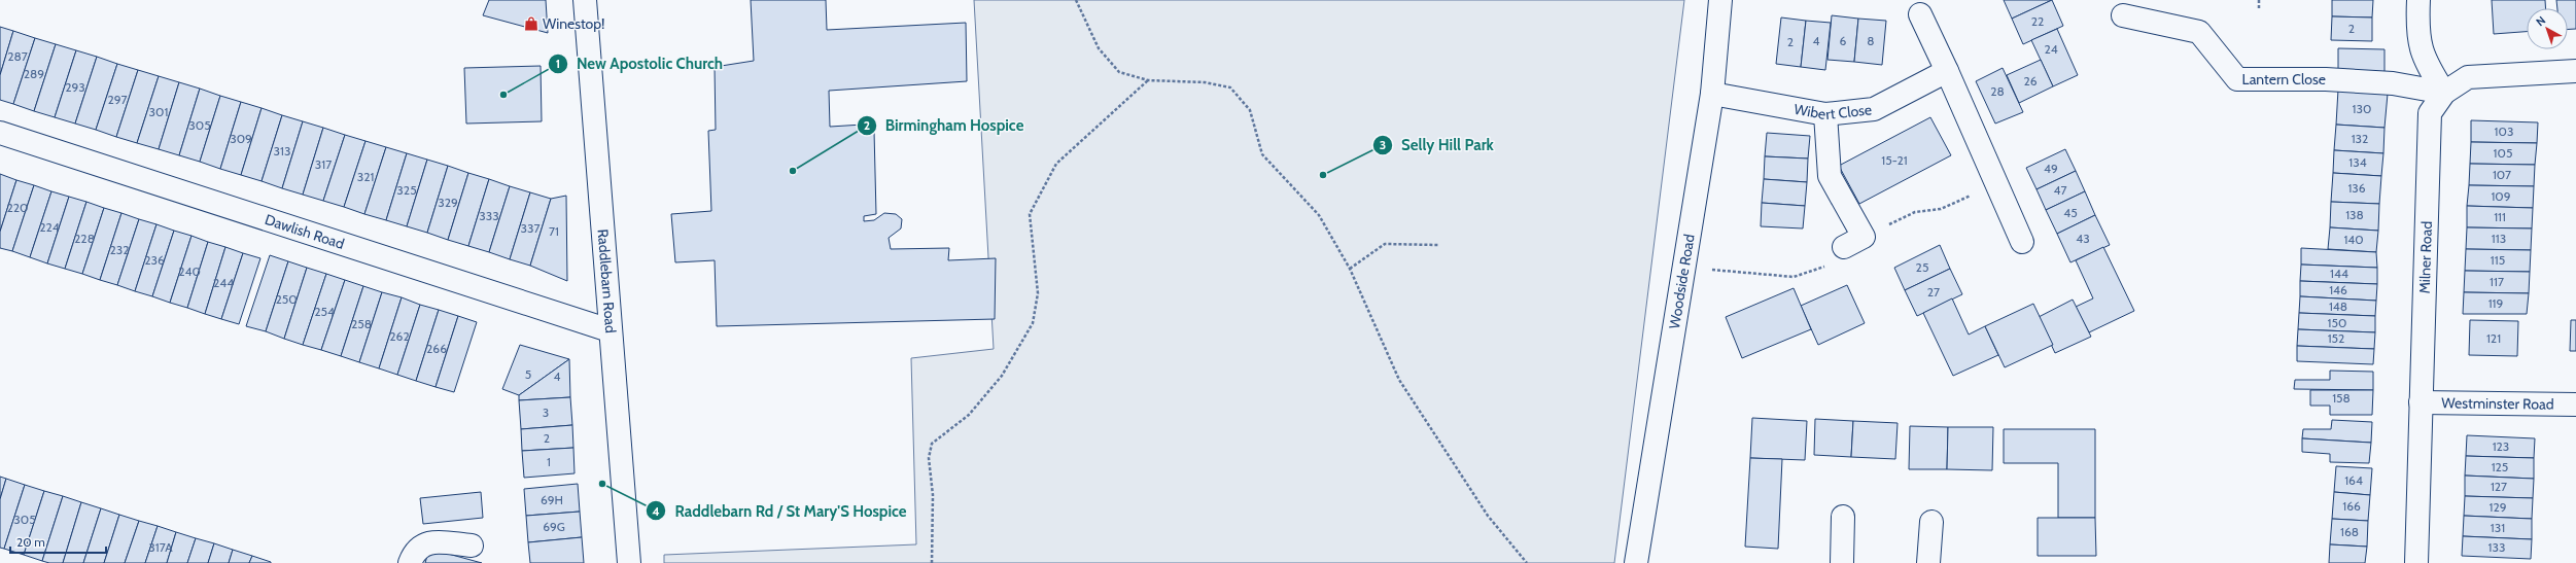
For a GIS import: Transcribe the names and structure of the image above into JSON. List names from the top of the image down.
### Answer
{
  "streets": {
    "street": [
      "Lantern Close",
      "Wibert Close",
      "Dawlish Road",
      "Milner Road",
      "Raddlebarn Road",
      "Woodside Road",
      "Westminster Road"
    ]
  },
  "crossings": [
    ["Lantern Close", "Milner Road"],
    ["Wibert Close", "Woodside Road"],
    ["Dawlish Road", "Raddlebarn Road"],
    ["Milner Road", "Westminster Road"]
  ],
  "places": {
    "shop": ["Winestop!"],
    "other": [
      "New Apostolic Church",
      "Birmingham Hospice",
      "Selly Hill Park",
      "Raddlebarn Rd / St Mary'S Hospice"
    ]
  },
  "house_numbers": [
    "22",
    "2",
    "4",
    "6",
    "8",
    "2",
    "24",
    "287",
    "289",
    "26",
    "293",
    "28",
    "297",
    "130",
    "301",
    "305",
    "103",
    "309",
    "132",
    "313",
    "105",
    "15-21",
    "134",
    "317",
    "49",
    "107",
    "321",
    "136",
    "325",
    "47",
    "109",
    "329",
    "220",
    "45",
    "138",
    "333",
    "111",
    "224",
    "337",
    "71",
    "228",
    "43",
    "113",
    "140",
    "232",
    "236",
    "115",
    "25",
    "240",
    "144",
    "117",
    "244",
    "146",
    "27",
    "250",
    "119",
    "148",
    "254",
    "150",
    "258",
    "262",
    "152",
    "121",
    "266",
    "5",
    "4",
    "158",
    "3",
    "2",
    "123",
    "1",
    "125",
    "164",
    "127",
    "69H",
    "166",
    "129",
    "305",
    "69G",
    "131",
    "168",
    "317A",
    "133"
  ],
  "scale_bar": "20 m",
  "north": "top left"
}
